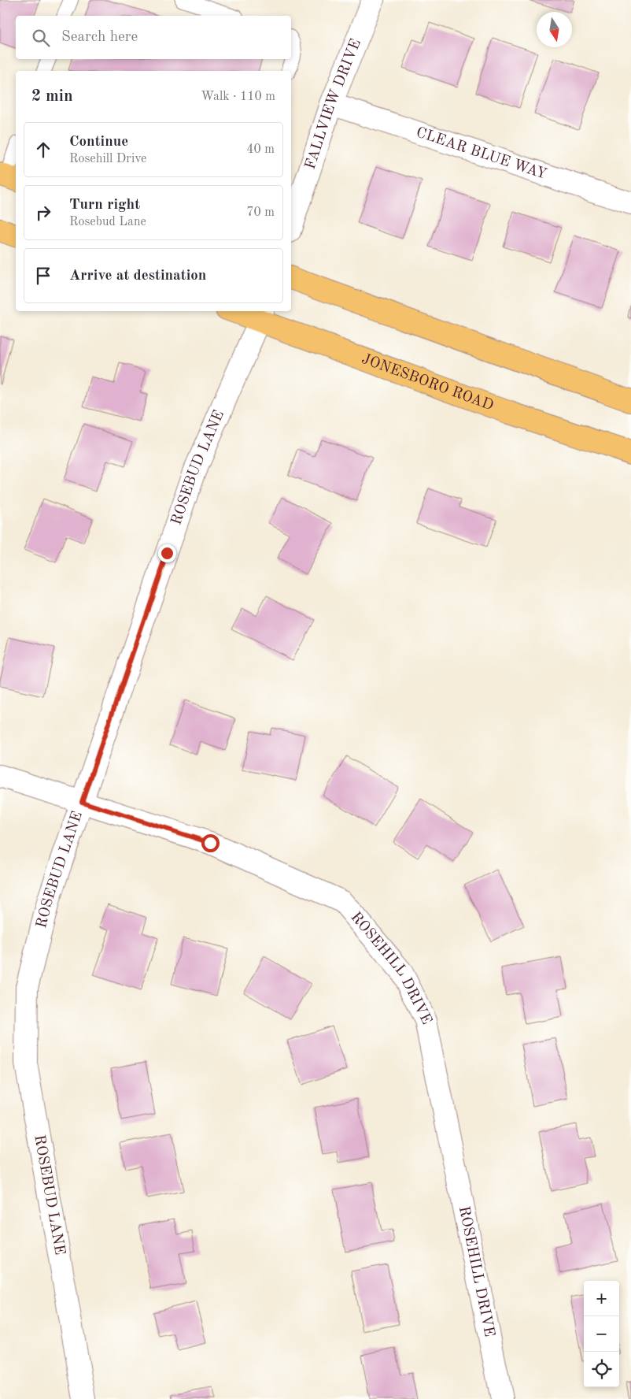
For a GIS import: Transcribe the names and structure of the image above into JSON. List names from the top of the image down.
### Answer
{
  "streets": {
    "main road": ["JONESBORO ROAD"],
    "street": [
      "FALLVIEW DRIVE",
      "CLEAR BLUE WAY",
      "ROSEBUD LANE",
      "ROSEHILL DRIVE"
    ]
  },
  "crossings": [
    ["FALLVIEW DRIVE", "CLEAR BLUE WAY"],
    ["JONESBORO ROAD", "ROSEBUD LANE"],
    ["ROSEBUD LANE", "ROSEHILL DRIVE"]
  ],
  "north": "bottom",
  "page": {
    "search": "Search here",
    "heading": ["2 min", "Walk · 110 m"],
    "list": [
      ["Continue", "Rosehill Drive", "40 m"],
      ["Turn right", "Rosebud Lane", "70 m"],
      "Arrive at destination"
    ],
    "map_buttons": ["+", "−"]
  }
}
